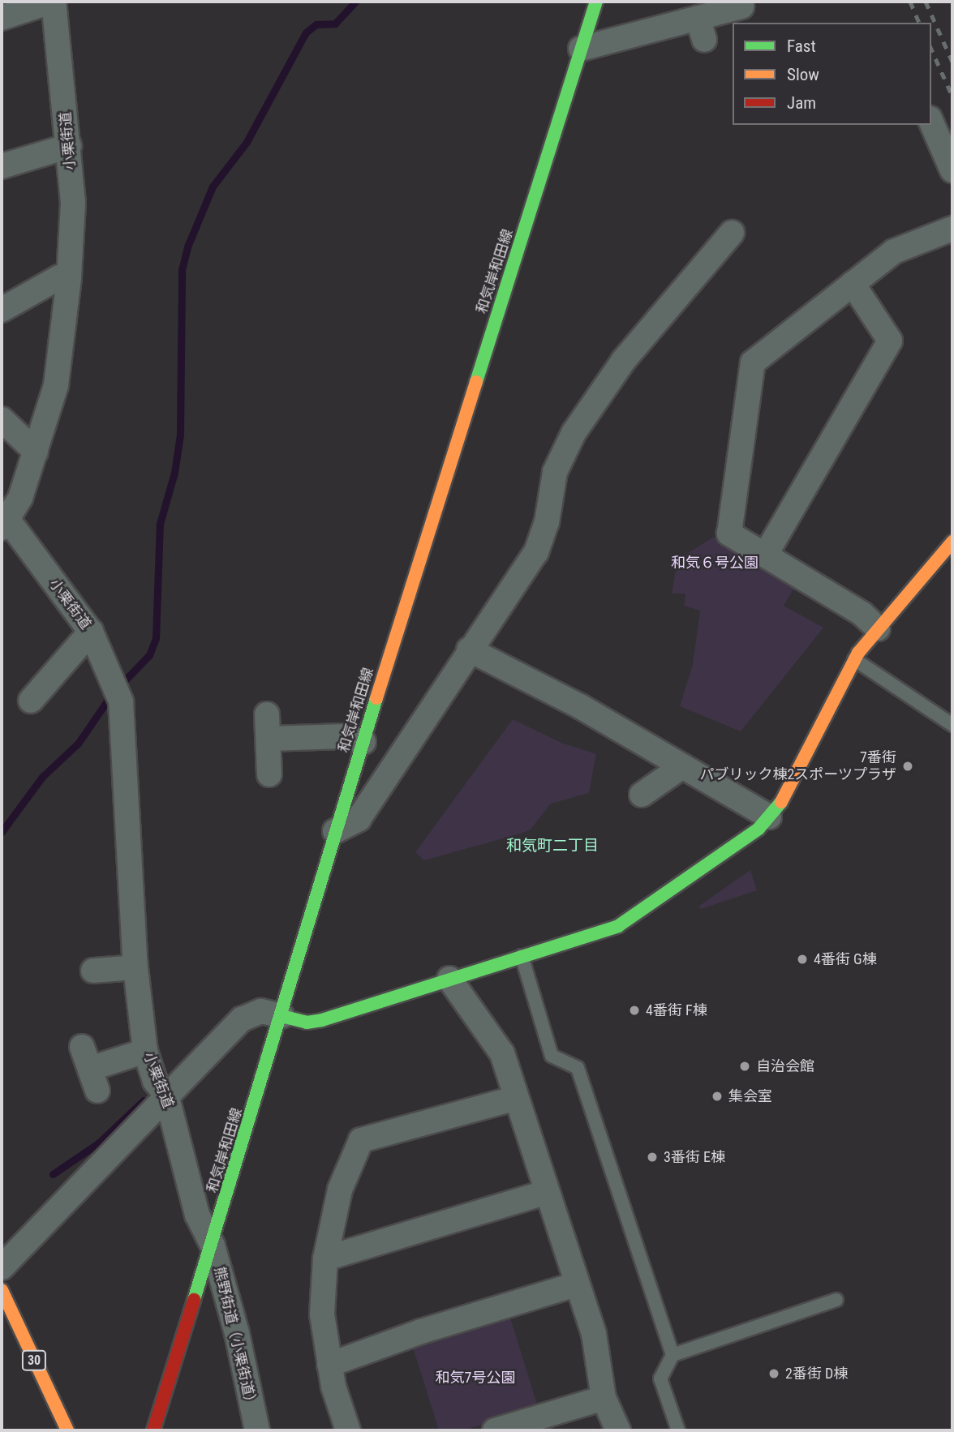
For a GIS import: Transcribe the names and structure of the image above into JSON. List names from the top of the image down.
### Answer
{
  "streets": {
    "main road": ["和気岸和田線", "30"],
    "street": ["小栗街道", "熊野街道（小栗街道）"]
  },
  "crossings": [
    ["小栗街道", "和気岸和田線"],
    ["小栗街道", "熊野街道（小栗街道）"],
    ["和気岸和田線", "熊野街道（小栗街道）"]
  ],
  "districts": ["和気町二丁目"],
  "parks": ["和気６号公園", "和気7号公園"],
  "places": [
    "7番街 パブリック棟2スポーツプラザ",
    "4番街 G棟",
    "4番街 F棟",
    "自治会館",
    "集会室",
    "3番街 E棟",
    "2番街 D棟"
  ],
  "legend": ["Fast", "Slow", "Jam"]
}
